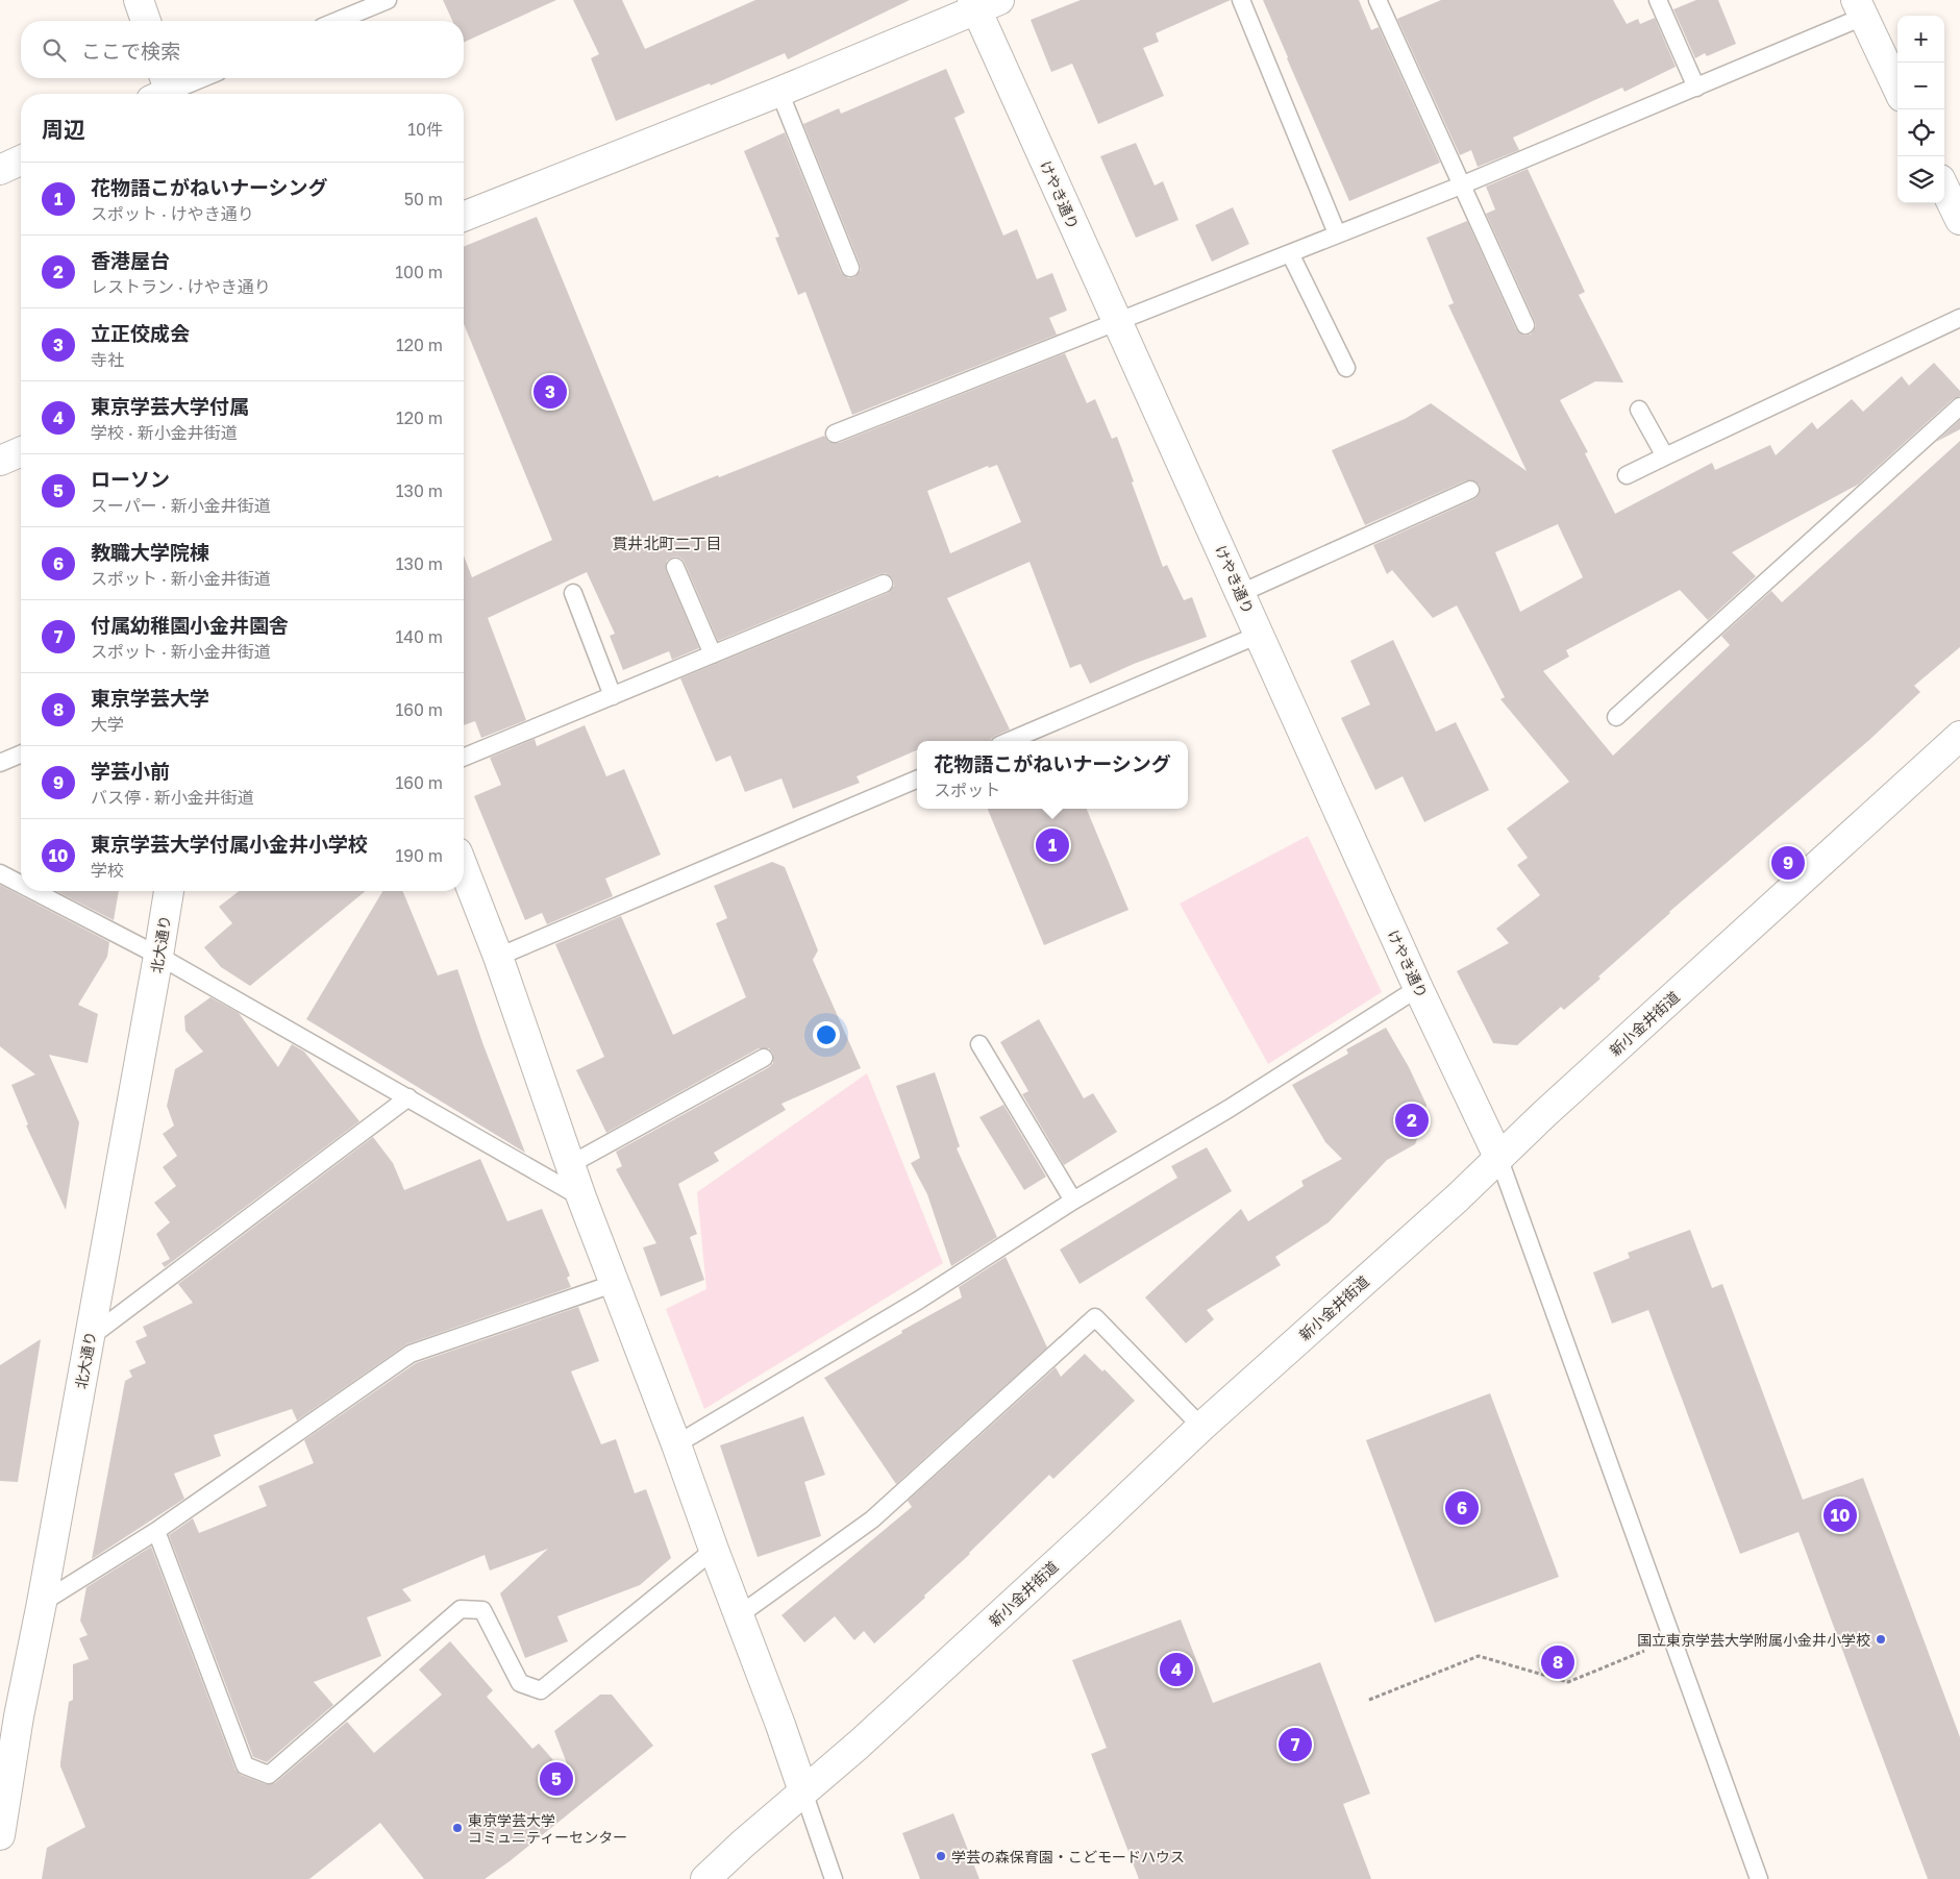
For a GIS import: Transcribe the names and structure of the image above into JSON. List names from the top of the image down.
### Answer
{
  "streets": {
    "street": ["けやき通り", "北大通り", "新小金井街道"]
  },
  "crossings": [
    ["けやき通り", "新小金井街道"]
  ],
  "districts": ["貫井北町二丁目"],
  "places": ["国立東京学芸大学附属小金井小学校", "東京学芸大学 コミュニティーセンター", "学芸の森保育園・こどモードハウス"],
  "page": {
    "map_buttons": ["+", "−"],
    "search": "ここで検索",
    "heading": ["周辺", "10件"],
    "list": [
      {
        "mark": "1",
        "name": "花物語こがねいナーシング",
        "note": "スポット · けやき通り",
        "value": "50 m"
      },
      {
        "mark": "2",
        "name": "香港屋台",
        "note": "レストラン · けやき通り",
        "value": "100 m"
      },
      {
        "mark": "3",
        "name": "立正佼成会",
        "note": "寺社",
        "value": "120 m"
      },
      {
        "mark": "4",
        "name": "東京学芸大学付属",
        "note": "学校 · 新小金井街道",
        "value": "120 m"
      },
      {
        "mark": "5",
        "name": "ローソン",
        "note": "スーパー · 新小金井街道",
        "value": "130 m"
      },
      {
        "mark": "6",
        "name": "教職大学院棟",
        "note": "スポット · 新小金井街道",
        "value": "130 m"
      },
      {
        "mark": "7",
        "name": "付属幼稚園小金井園舎",
        "note": "スポット · 新小金井街道",
        "value": "140 m"
      },
      {
        "mark": "8",
        "name": "東京学芸大学",
        "note": "大学",
        "value": "160 m"
      },
      {
        "mark": "9",
        "name": "学芸小前",
        "note": "バス停 · 新小金井街道",
        "value": "160 m"
      },
      {
        "mark": "10",
        "name": "東京学芸大学付属小金井小学校",
        "note": "学校",
        "value": "190 m"
      }
    ],
    "pins": [
      "3",
      "1",
      "9",
      "2",
      "6",
      "10",
      "8",
      "4",
      "7",
      "5"
    ],
    "popup": ["花物語こがねいナーシング", "スポット"]
  }
}
